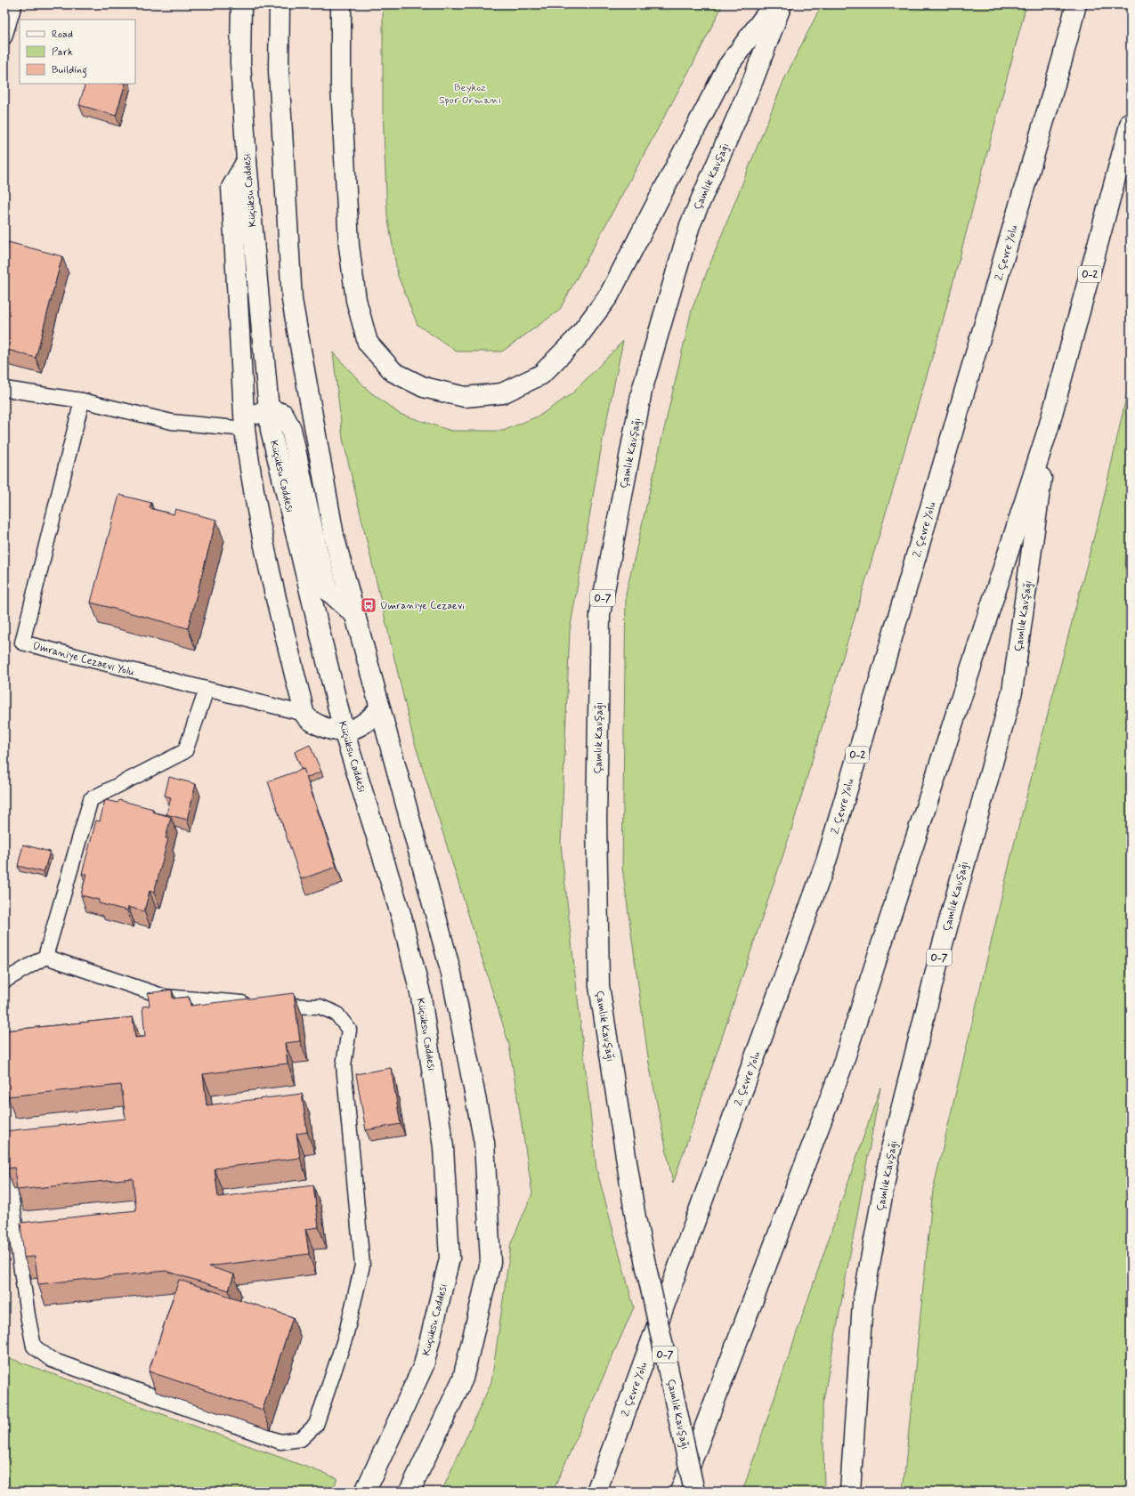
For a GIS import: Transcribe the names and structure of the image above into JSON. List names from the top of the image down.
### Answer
{
  "streets": {
    "main road": [
      "Çamlık Kavşağı",
      "Küçüksu Caddesi",
      "2. Çevre Yolu",
      "O-2",
      "O-7"
    ],
    "lane": ["Ümraniye Cezaevi Yolu"]
  },
  "crossings": [
    ["Çamlık Kavşağı", "O-2"]
  ],
  "parks": ["Beykoz Spor Ormanı"],
  "places": {
    "bus stop": ["Ümraniye Cezaevi"]
  },
  "legend": ["Road", "Park", "Building"]
}
